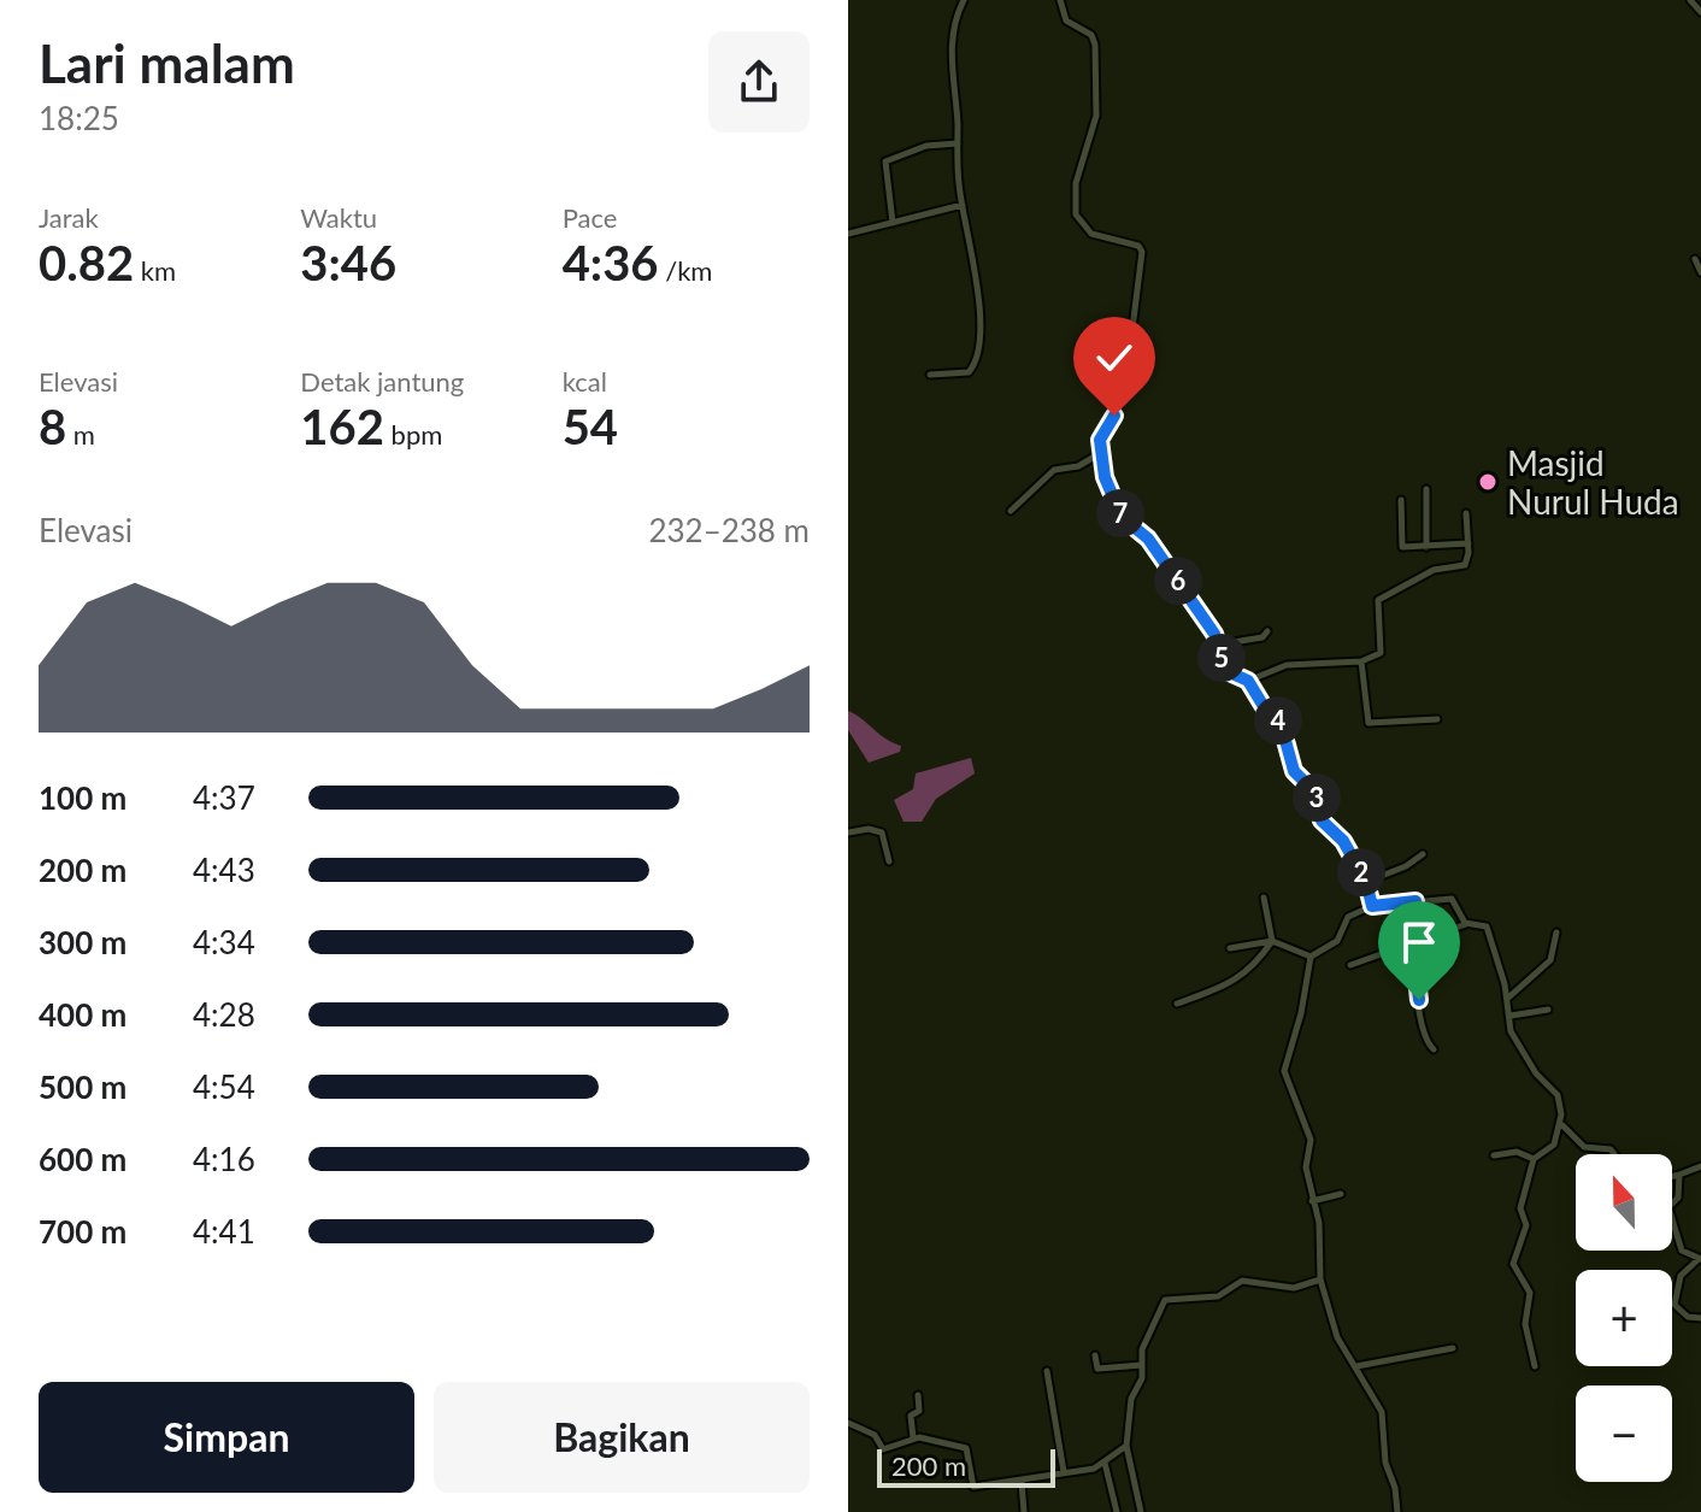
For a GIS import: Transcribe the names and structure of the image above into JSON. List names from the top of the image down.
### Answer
{
  "places": ["Masjid Nurul Huda"],
  "scale_bar": "200 m",
  "north": "top",
  "page": {
    "heading": ["Lari malam", "18:25"],
    "stats": [
      ["Jarak", "0.82 km"],
      ["Waktu", "3:46"],
      ["Pace", "4:36 /km"],
      ["Elevasi", "8 m"],
      ["Detak jantung", "162 bpm"],
      ["kcal", "54"]
    ],
    "pins": [
      "7",
      "6",
      "5",
      "4",
      "3",
      "2"
    ],
    "chart": ["Elevasi", "232–238 m"],
    "list": [
      {
        "name": "100 m",
        "note": "4:37"
      },
      {
        "name": "200 m",
        "note": "4:43"
      },
      {
        "name": "300 m",
        "note": "4:34"
      },
      {
        "name": "400 m",
        "note": "4:28"
      },
      {
        "name": "500 m",
        "note": "4:54"
      },
      {
        "name": "600 m",
        "note": "4:16"
      },
      {
        "name": "700 m",
        "note": "4:41"
      }
    ],
    "map_buttons": ["+", "−"],
    "buttons": ["Simpan", "Bagikan"],
    "scale": "200 m"
  }
}
